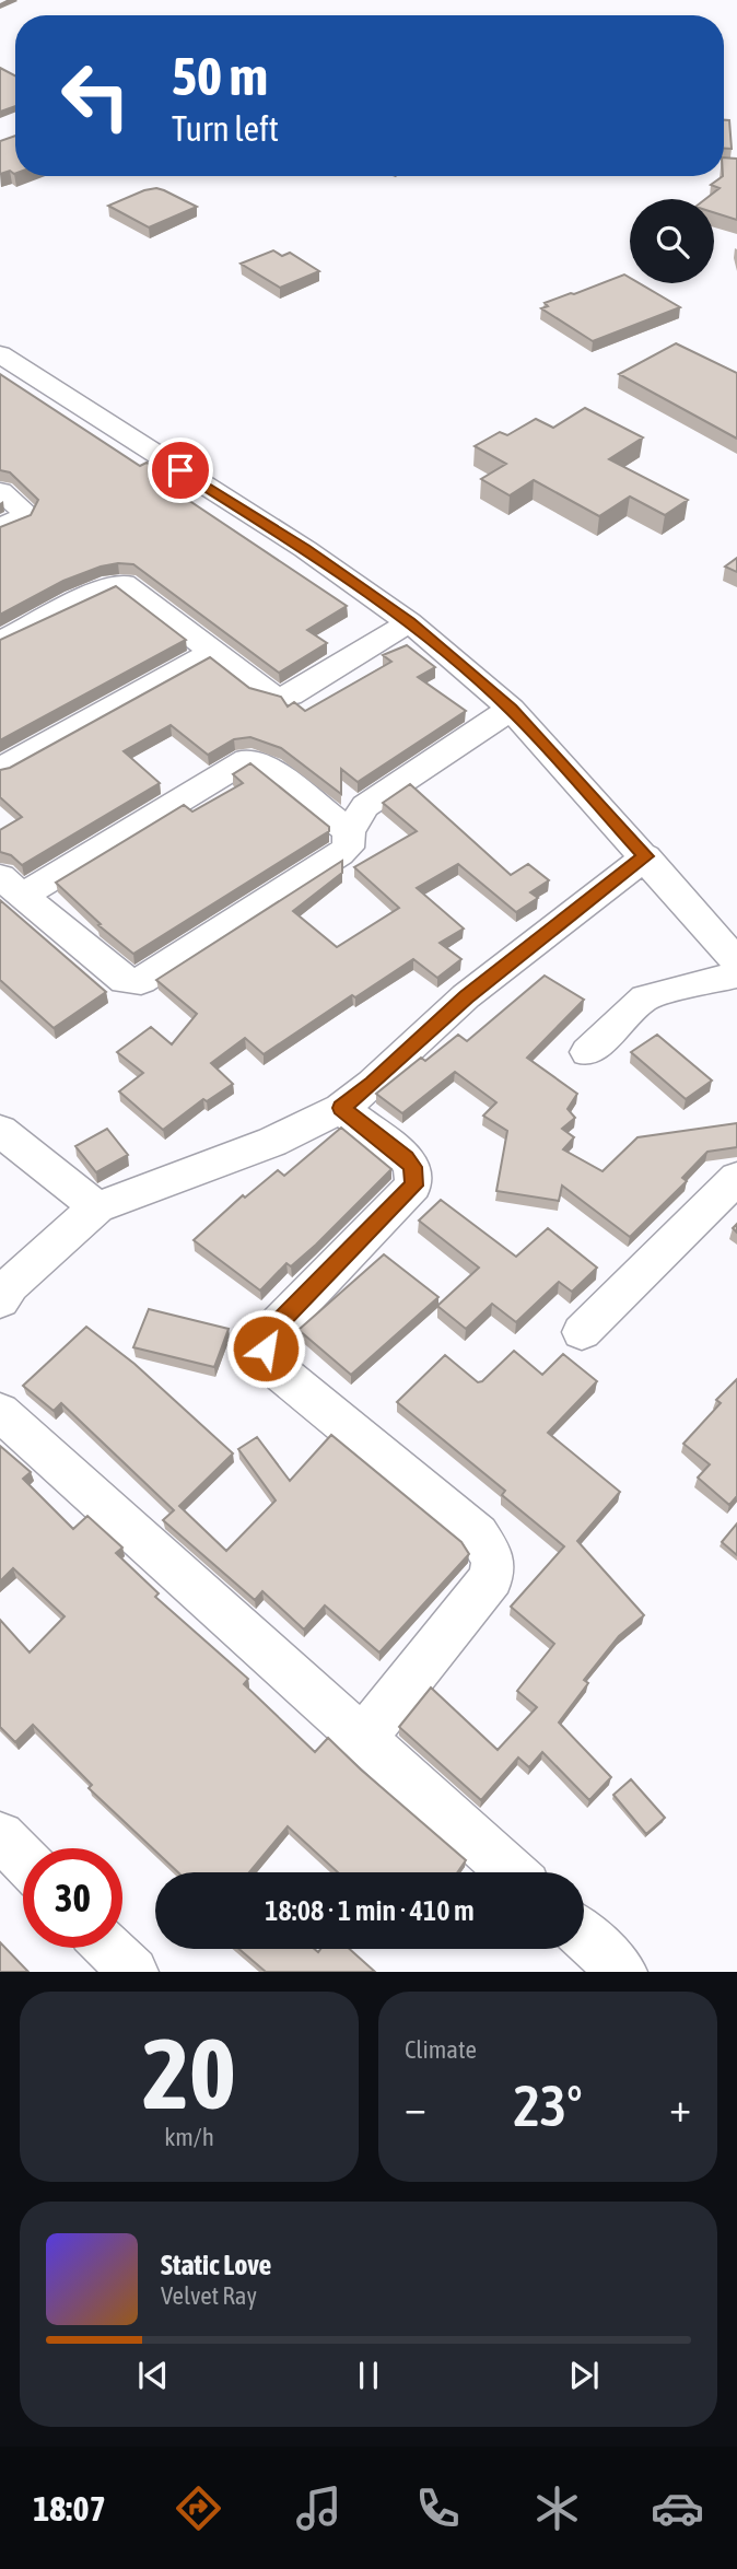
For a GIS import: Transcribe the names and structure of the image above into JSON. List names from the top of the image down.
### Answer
{
  "page": {
    "turn": ["50 m", "Turn left"],
    "limit": "30",
    "trip": "18:08 · 1 min · 410 m",
    "tile": [
      ["20", "km/h"],
      "Climate"
    ],
    "heat": ["−", "23°", "+"],
    "song": ["Static Love", "Velvet Ray"],
    "tabs": "18:07"
  }
}
